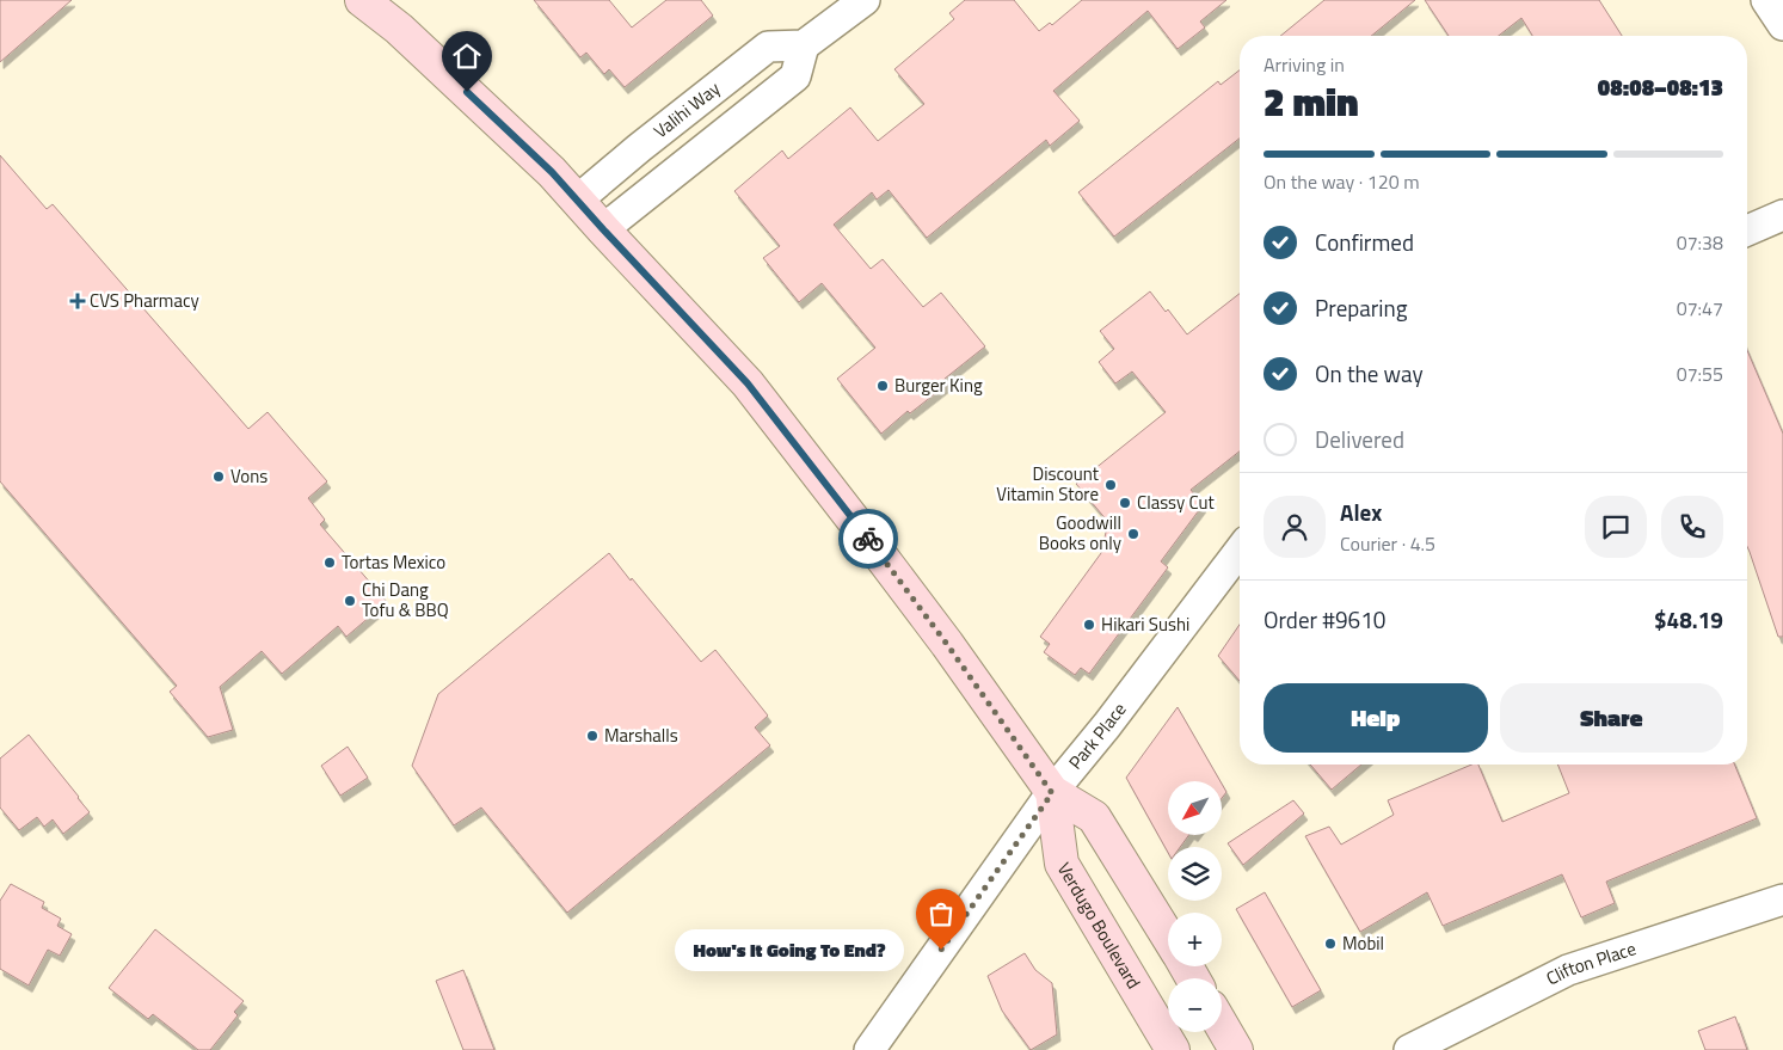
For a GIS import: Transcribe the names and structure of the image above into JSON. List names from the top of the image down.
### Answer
{
  "streets": {
    "main road": ["Verdugo Boulevard"],
    "street": ["Valihi Way", "Park Place", "Clifton Place"]
  },
  "crossings": [
    ["Valihi Way", "Verdugo Boulevard"],
    ["Park Place", "Verdugo Boulevard"]
  ],
  "places": {
    "health": ["CVS Pharmacy"],
    "other": [
      "Burger King",
      "Vons",
      "Discount Vitamin Store",
      "Classy Cut",
      "Goodwill Books only",
      "Tortas Mexico",
      "Chi Dang Tofu & BBQ",
      "Hikari Sushi",
      "Marshalls",
      "Mobil",
      "How's It Going To End?"
    ]
  },
  "north": "bottom left",
  "page": {
    "heading": ["2 min", "Arriving in", "08:08–08:13"],
    "panel": [
      "Alex",
      "Courier · 4.5",
      "Order #9610",
      "$48.19"
    ],
    "bar": "On the way · 120 m",
    "list": [
      ["Confirmed", "07:38"],
      ["Preparing", "07:47"],
      ["On the way", "07:55"],
      "Delivered"
    ],
    "buttons": ["Help", "Share"],
    "map_buttons": ["+", "−"],
    "bubble": "How's It Going To End?"
  }
}
